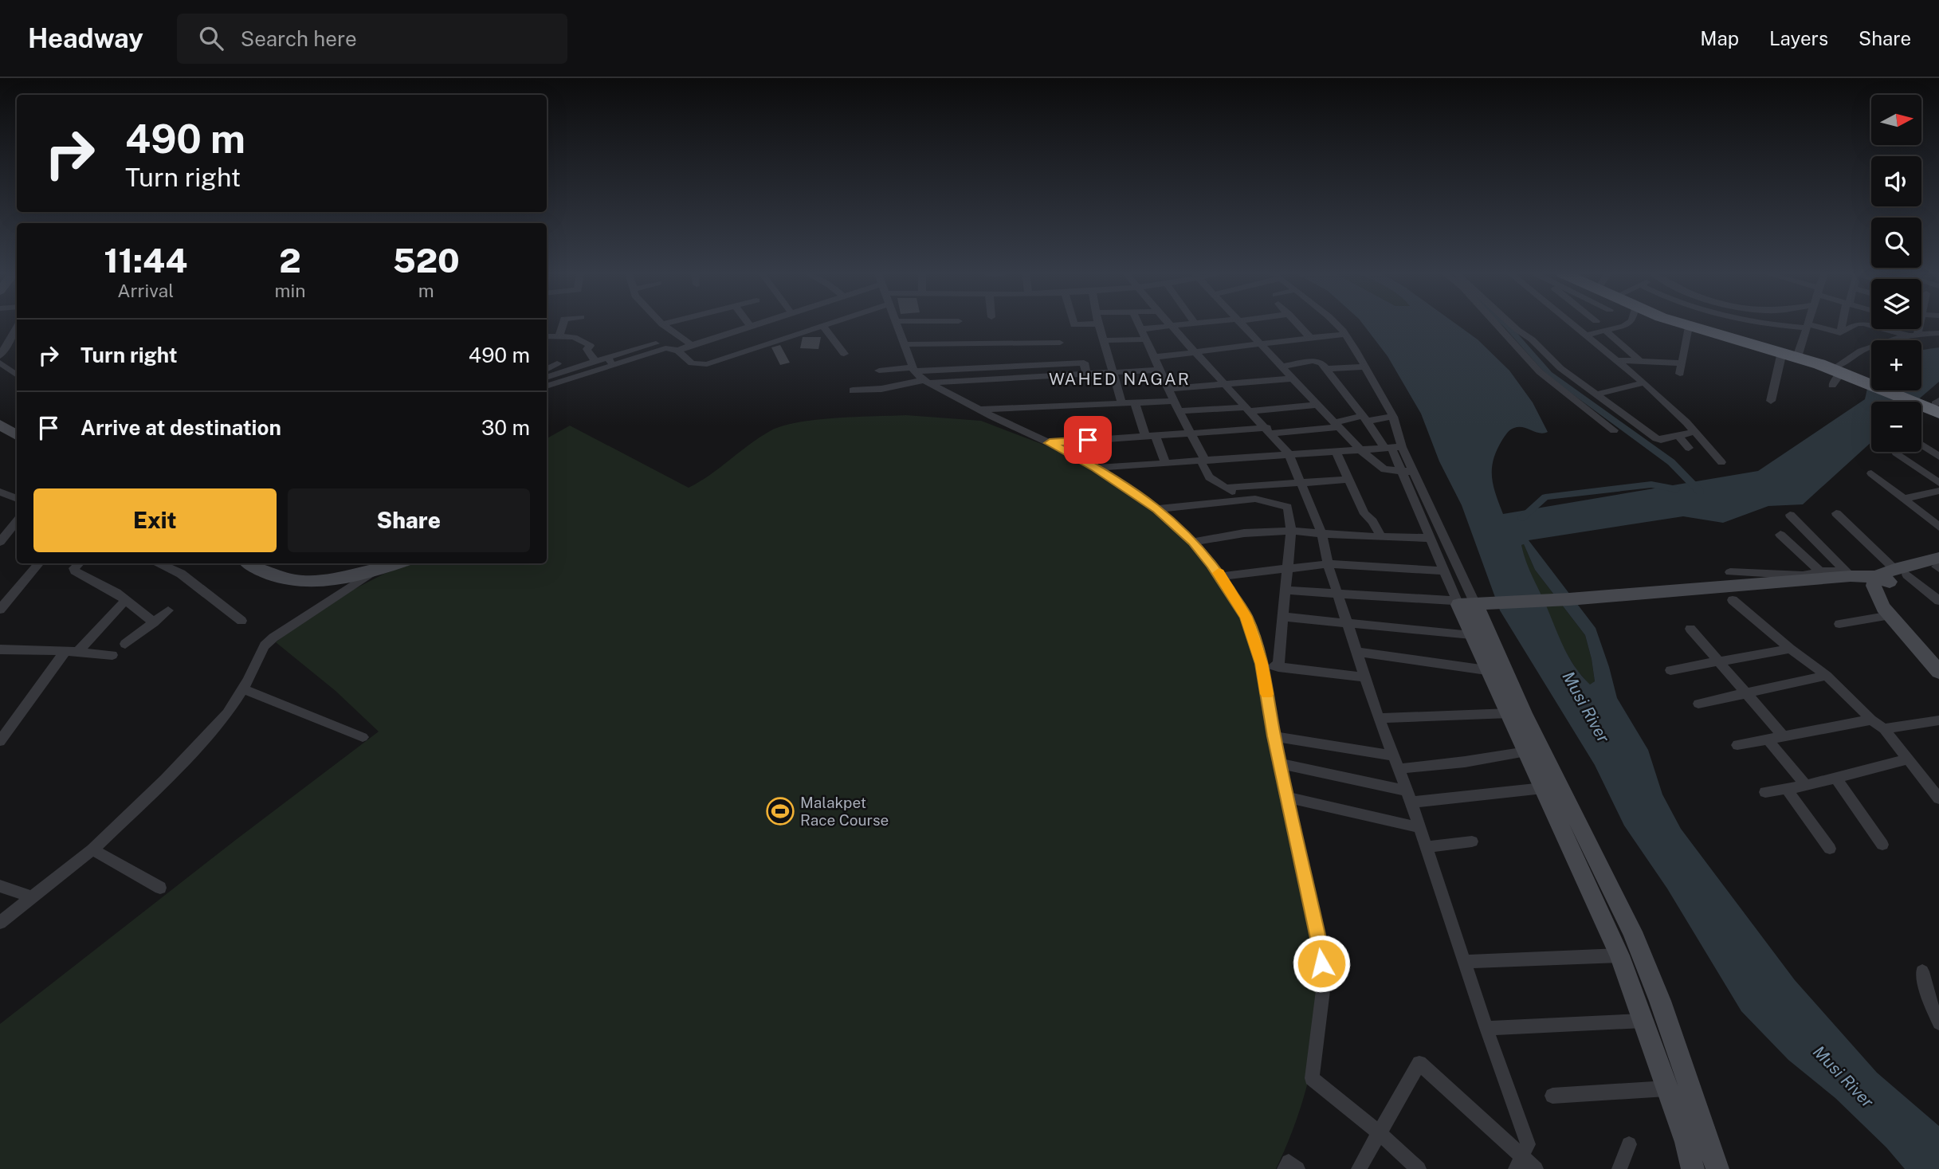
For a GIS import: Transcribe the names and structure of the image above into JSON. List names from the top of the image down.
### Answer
{
  "districts": ["WAHED NAGAR"],
  "water": ["Musi River"],
  "places": {
    "sports": ["Malakpet Race Course"]
  },
  "north": "right",
  "page": {
    "header": "Headway",
    "search": "Search here",
    "nav": ["Map", "Layers", "Share"],
    "map_buttons": ["+", "−"],
    "turn": ["490 m", "Turn right"],
    "eta": [
      "11:44",
      "Arrival",
      "2",
      "min",
      "520",
      "m"
    ],
    "list": [
      {
        "name": "Turn right",
        "value": "490 m"
      },
      {
        "name": "Arrive at destination",
        "value": "30 m"
      }
    ],
    "buttons": ["Exit", "Share"]
  }
}
